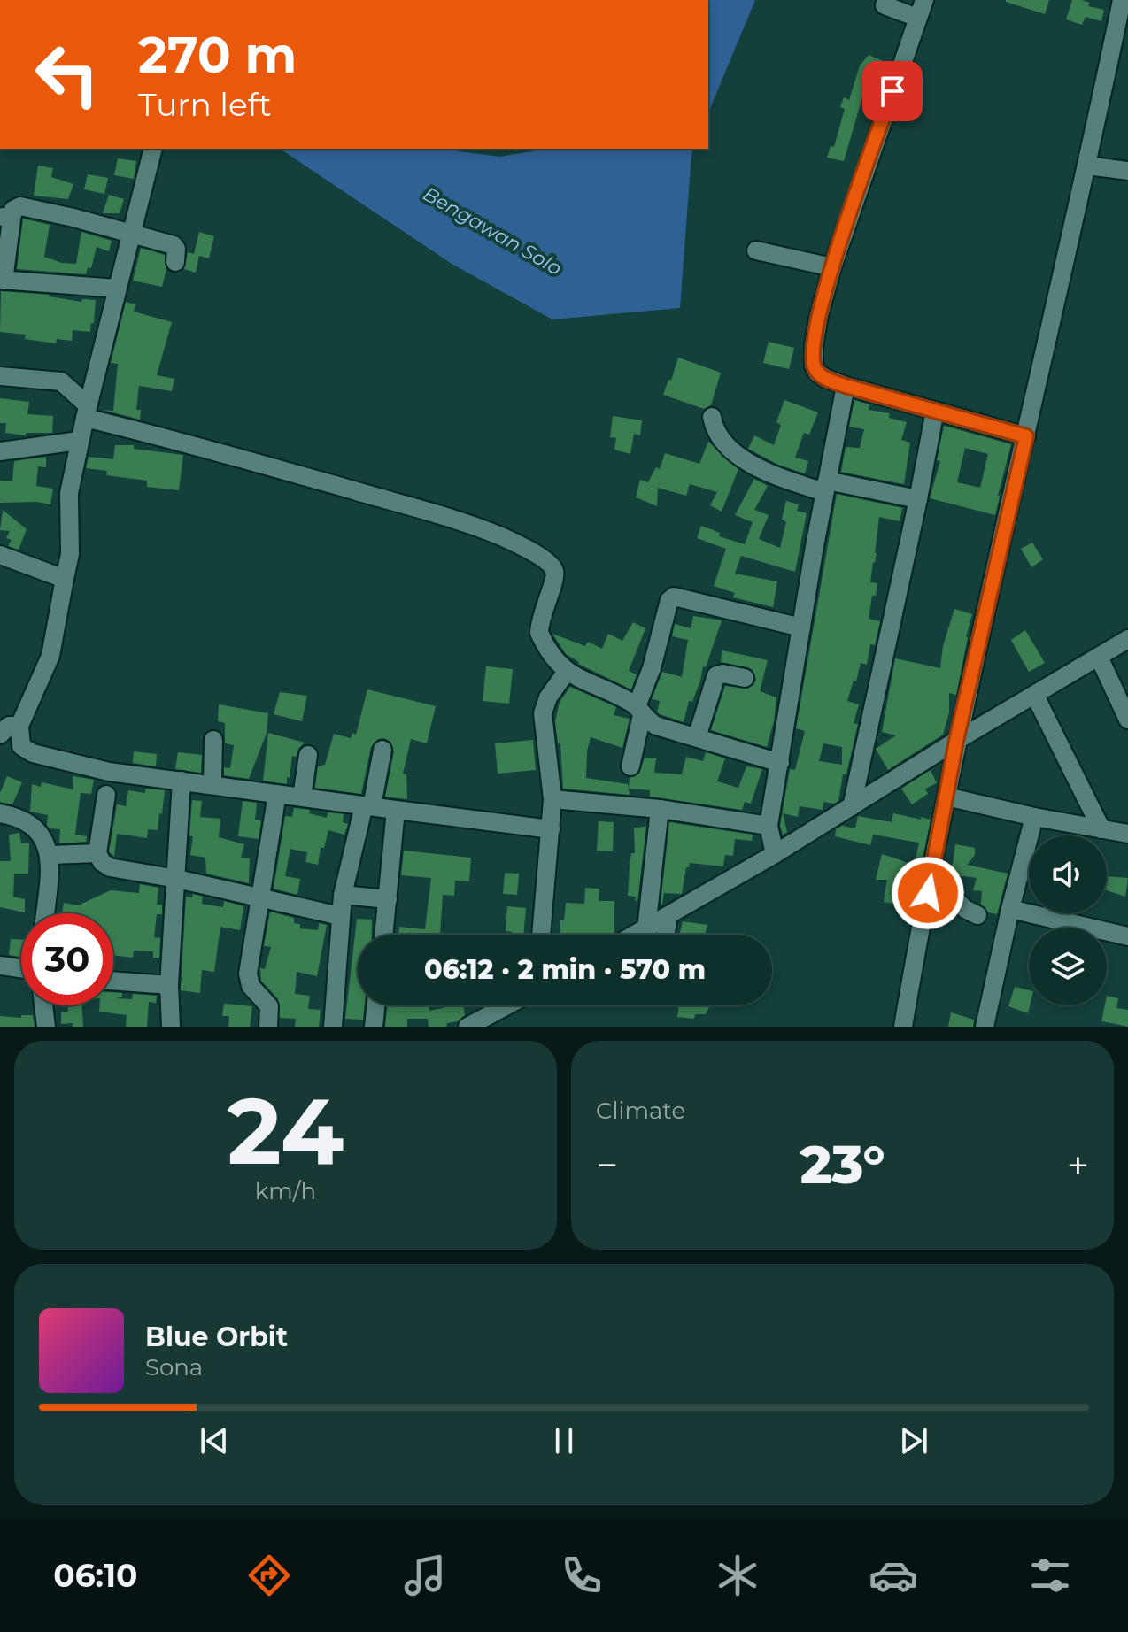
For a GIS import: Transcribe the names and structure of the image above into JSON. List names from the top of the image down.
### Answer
{
  "water": ["Bengawan Solo"],
  "page": {
    "turn": ["270 m", "Turn left"],
    "limit": "30",
    "trip": "06:12 · 2 min · 570 m",
    "tile": [
      ["24", "km/h"],
      "Climate"
    ],
    "heat": ["−", "23°", "+"],
    "song": ["Blue Orbit", "Sona"],
    "tabs": "06:10"
  }
}
